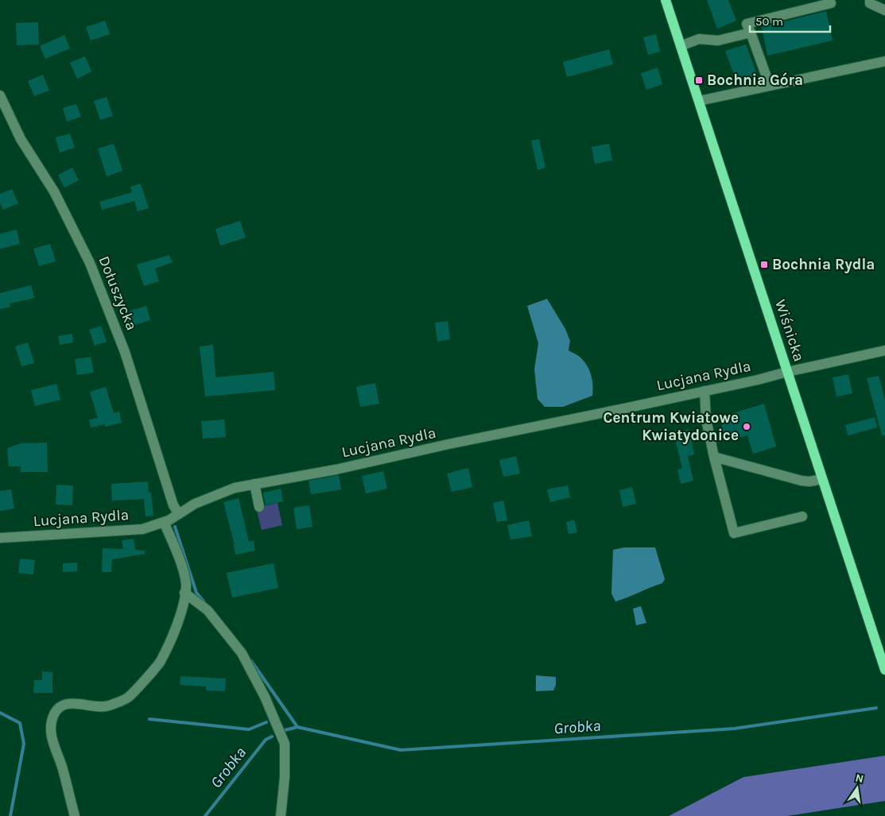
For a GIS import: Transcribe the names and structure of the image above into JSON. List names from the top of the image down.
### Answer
{
  "streets": {
    "main road": ["Wiśnicka"],
    "street": ["Dołuszycka", "Lucjana Rydla"]
  },
  "crossings": [
    ["Dołuszycka", "Lucjana Rydla"],
    ["Wiśnicka", "Lucjana Rydla"]
  ],
  "water": ["Grobka"],
  "places": {
    "transit": ["Bochnia Góra", "Bochnia Rydla"],
    "other": ["Centrum Kwiatowe Kwiatydonice"]
  },
  "scale_bar": "50 m",
  "north": "top"
}
